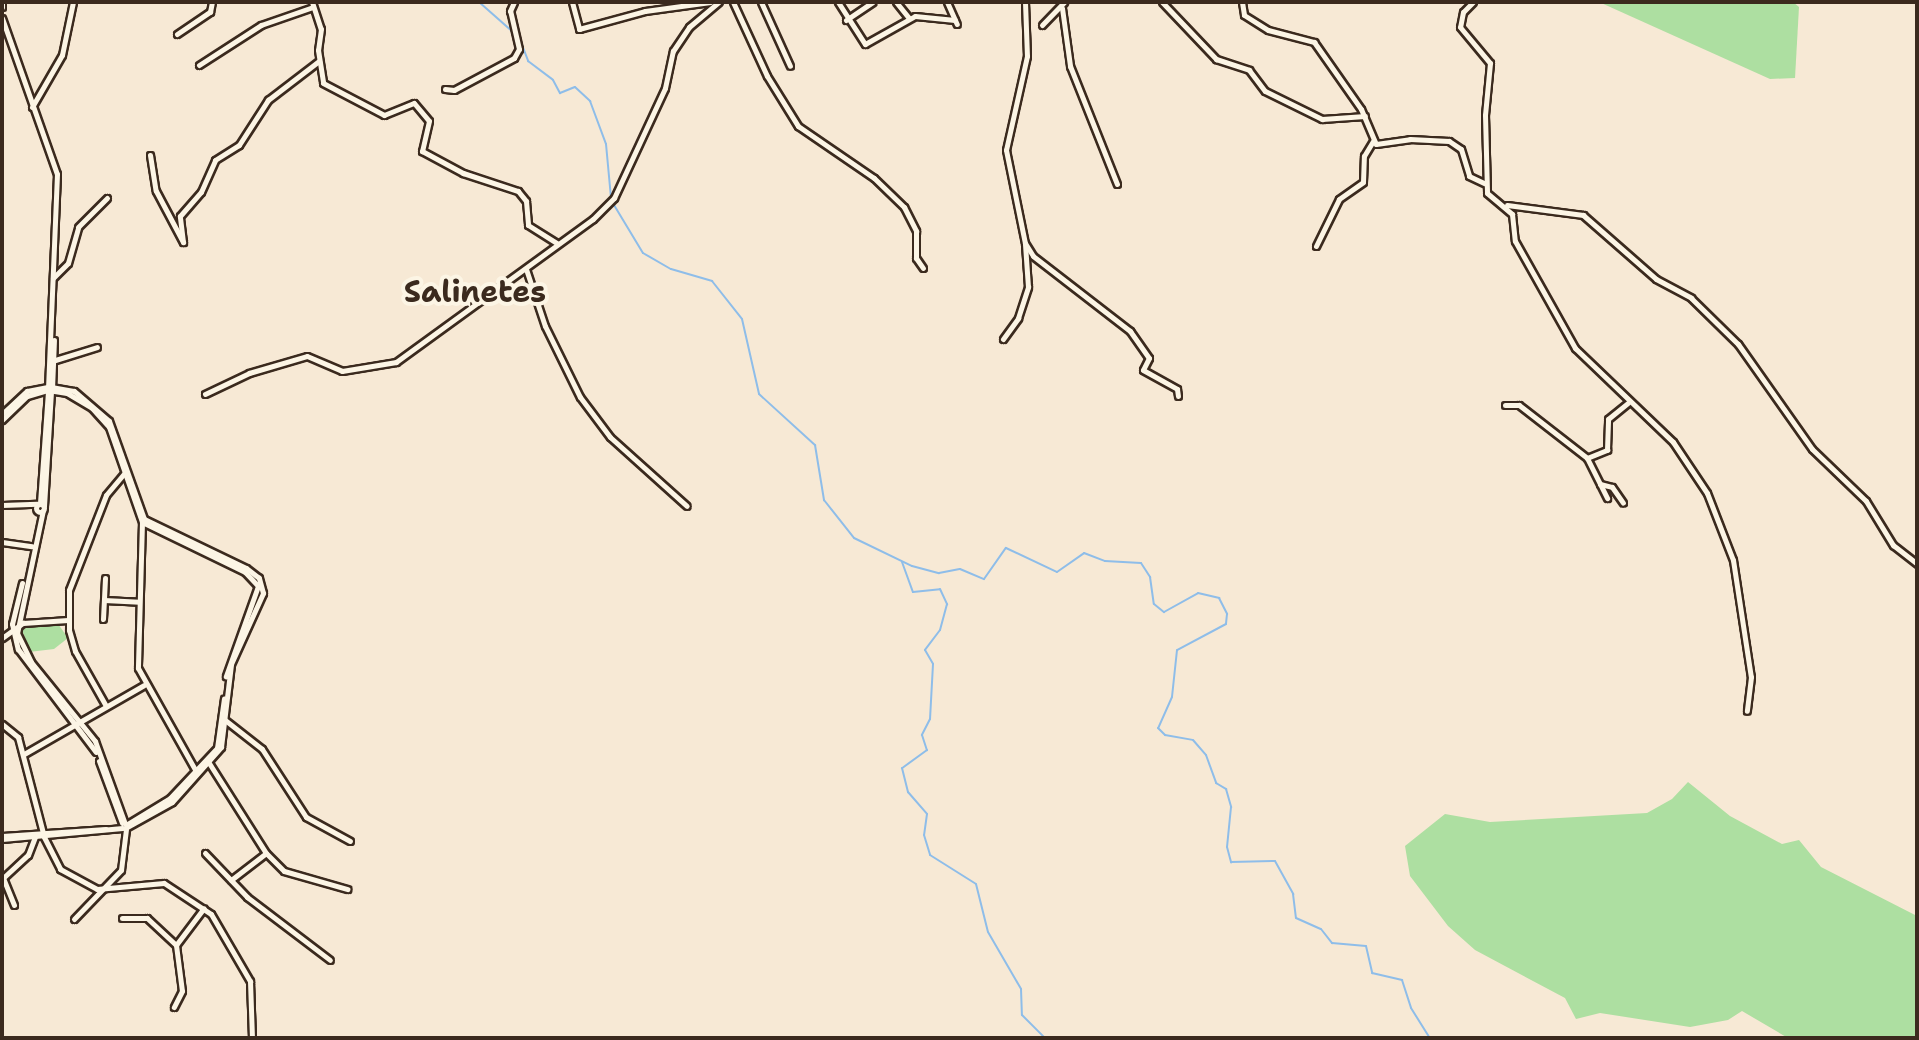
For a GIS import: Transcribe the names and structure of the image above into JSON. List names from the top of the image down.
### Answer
{
  "districts": ["Salinetes"]
}
